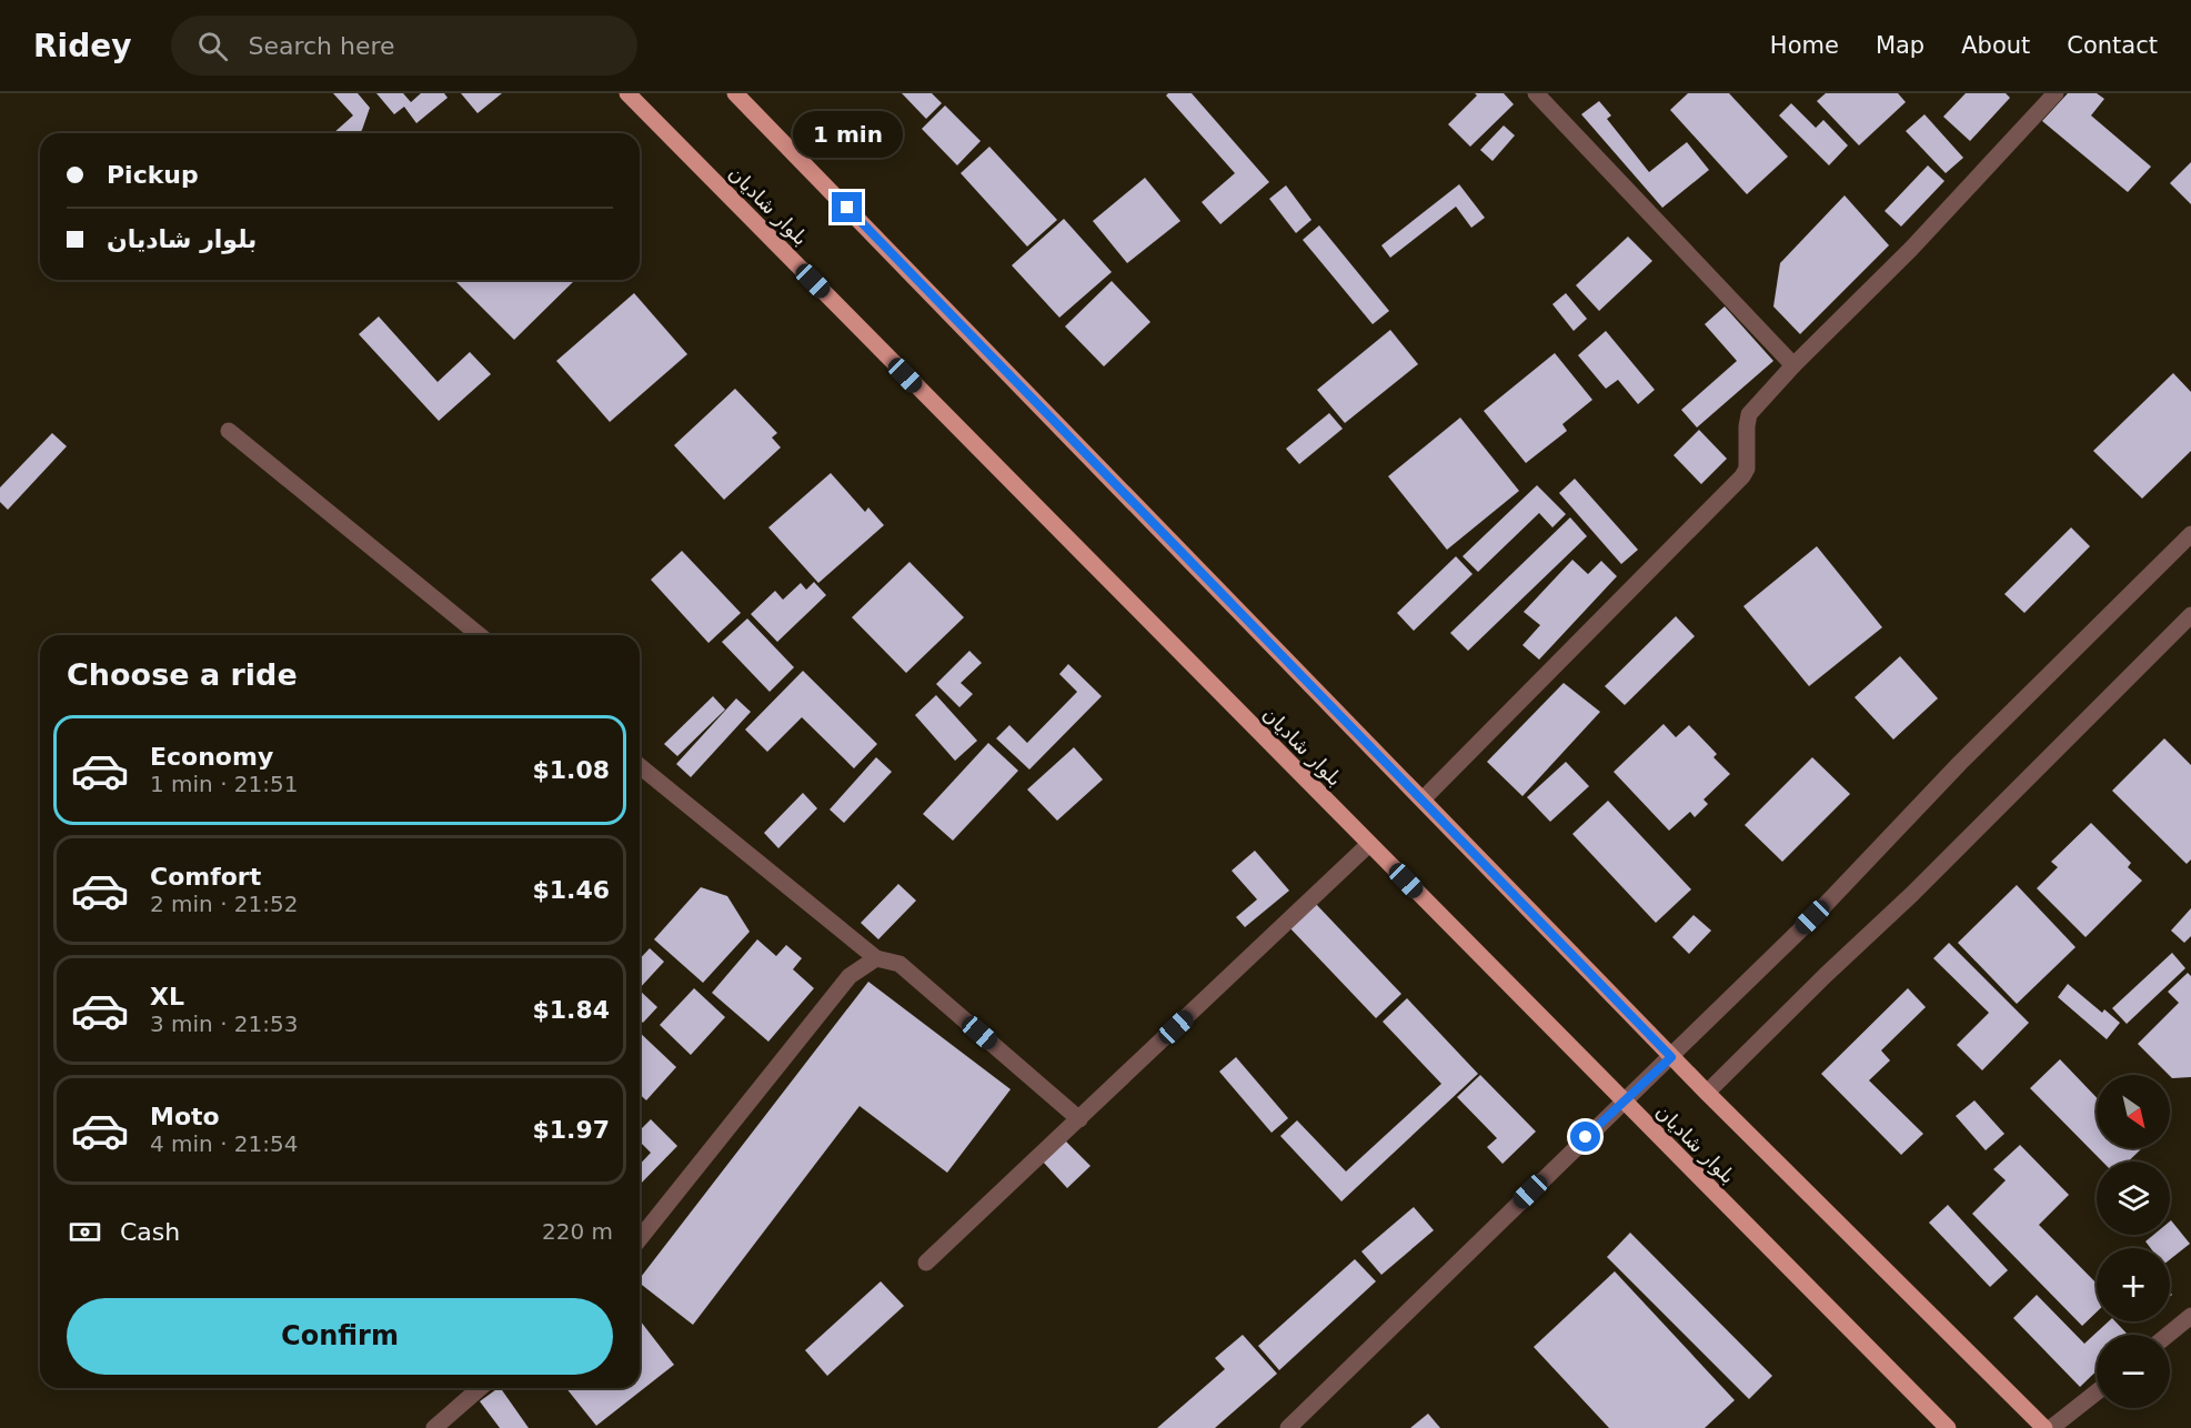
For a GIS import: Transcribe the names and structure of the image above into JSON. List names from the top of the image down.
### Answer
{
  "streets": {
    "main road": ["بلوار شادیان"]
  },
  "north": "bottom right",
  "page": {
    "header": "Ridey",
    "search": "Search here",
    "nav": [
      "Home",
      "Map",
      "About",
      "Contact"
    ],
    "bubble": "1 min",
    "banner": ["Pickup", "بلوار شادیان"],
    "heading": "Choose a ride",
    "list": [
      {
        "name": "Economy",
        "note": "1 min · 21:51",
        "value": "$1.08"
      },
      {
        "name": "Comfort",
        "note": "2 min · 21:52",
        "value": "$1.46"
      },
      {
        "name": "XL",
        "note": "3 min · 21:53",
        "value": "$1.84"
      },
      {
        "name": "Moto",
        "note": "4 min · 21:54",
        "value": "$1.97"
      }
    ],
    "map_buttons": ["+", "−"],
    "pay": ["Cash", "220 m"],
    "buttons": "Confirm"
  }
}
